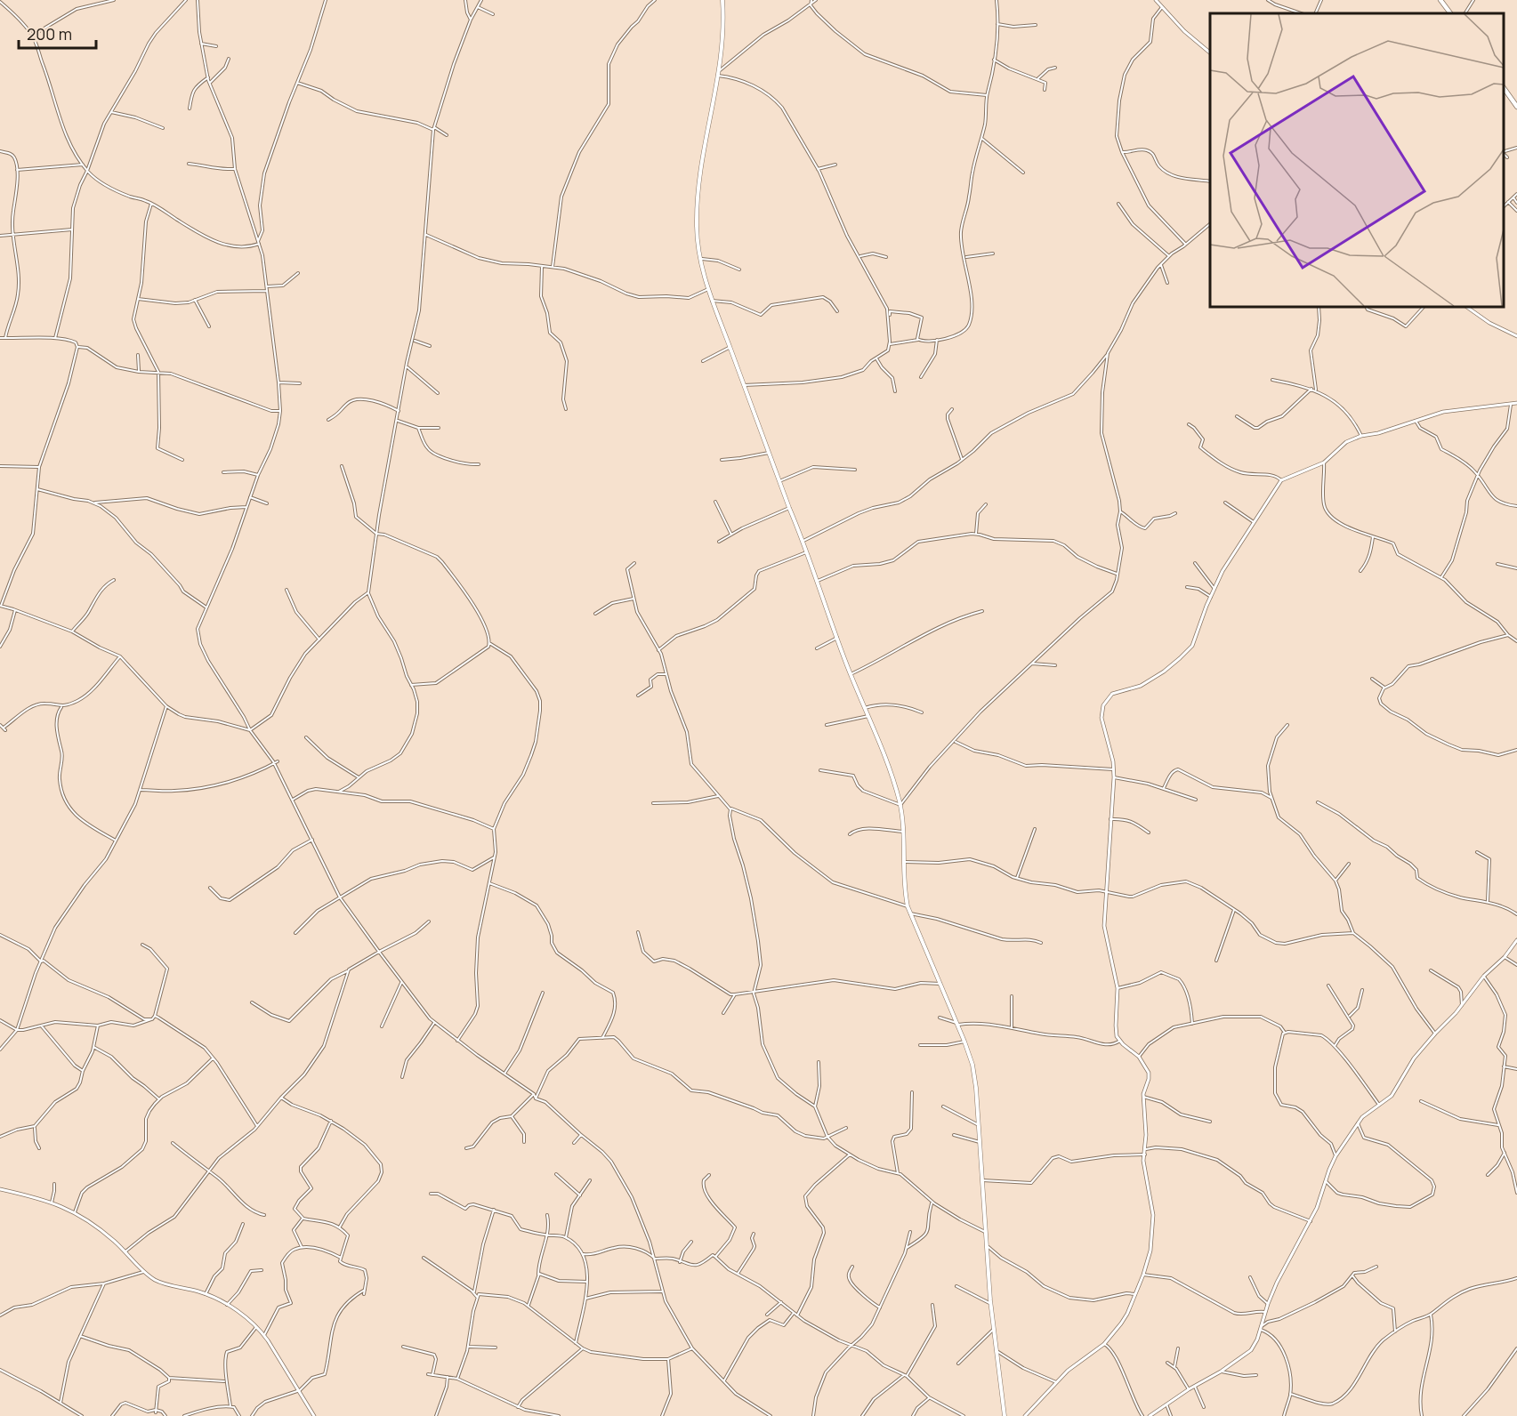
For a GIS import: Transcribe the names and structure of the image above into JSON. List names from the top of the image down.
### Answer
{
  "scale_bar": "200 m"
}
